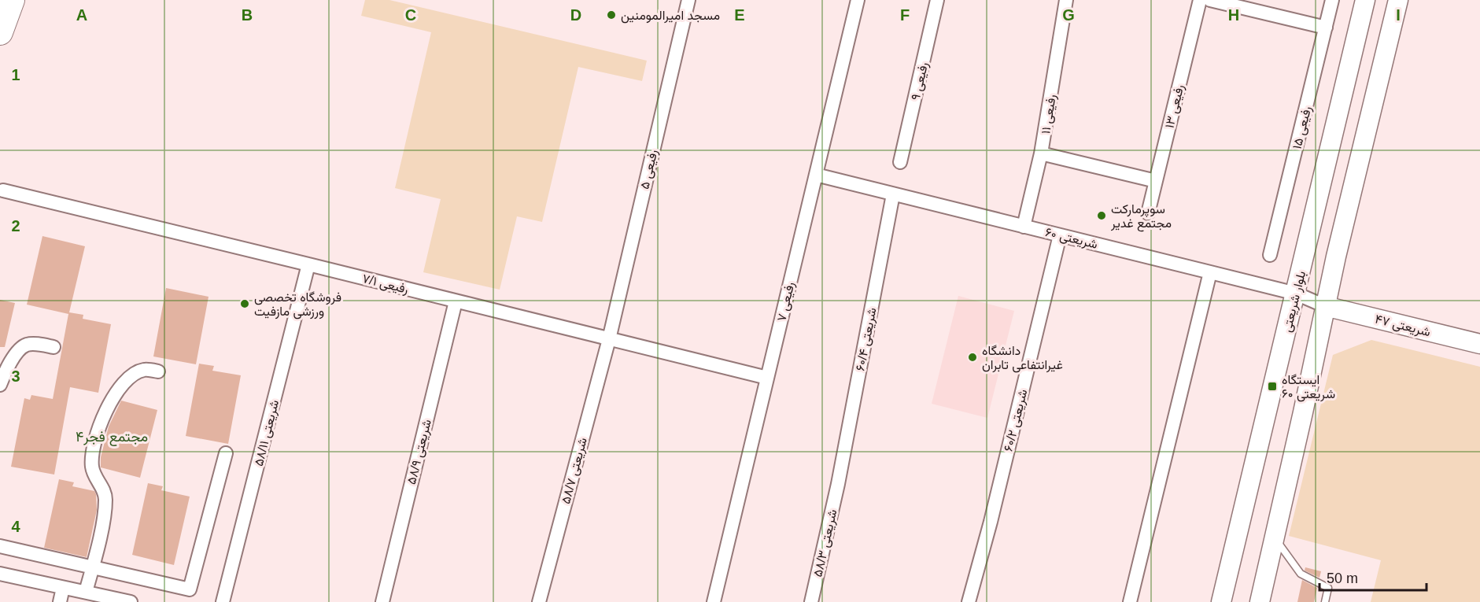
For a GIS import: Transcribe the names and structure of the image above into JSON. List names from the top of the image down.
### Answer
{
  "streets": {
    "main road": ["بلوار شریعتی", "شریعتی ۴۷"],
    "street": [
      "رفیعی ۹",
      "رفیعی ۱۳",
      "رفیعی ۱۱",
      "رفیعی ۱۵",
      "رفیعی ۵",
      "شریعتی ۶۰",
      "رفیعی ۷/۱",
      "رفیعی ۷",
      "شریعتی ۶۰/۴",
      "شریعتی ۶۰/۲",
      "شریعتی ۵۸/۱۱",
      "شریعتی ۵۸/۹",
      "شریعتی ۵۸/۷",
      "شریعتی ۵۸/۳"
    ]
  },
  "crossings": [
    ["رفیعی ۱۱", "شریعتی ۶۰"],
    ["رفیعی ۵", "رفیعی ۷/۱"],
    ["رفیعی ۵", "شریعتی ۵۸/۷"],
    ["شریعتی ۶۰", "رفیعی ۷"],
    ["شریعتی ۶۰", "بلوار شریعتی"],
    ["شریعتی ۶۰", "شریعتی ۴۷"],
    ["شریعتی ۶۰", "شریعتی ۶۰/۴"],
    ["شریعتی ۶۰", "شریعتی ۶۰/۲"],
    ["رفیعی ۷/۱", "رفیعی ۷"],
    ["رفیعی ۷/۱", "شریعتی ۵۸/۱۱"],
    ["رفیعی ۷/۱", "شریعتی ۵۸/۹"],
    ["رفیعی ۷/۱", "شریعتی ۵۸/۷"],
    ["شریعتی ۶۰/۴", "شریعتی ۵۸/۳"]
  ],
  "districts": ["مجتمع فجر۴"],
  "places": {
    "other": [
      "مسجد امیرالمومنین",
      "سوپرمارکت مجتمع غدیر",
      "فروشگاه تخصصی ورزشی مازفیت",
      "دانشگاه غیرانتفاعی تابران"
    ],
    "transit": ["ایستگاه شریعتی ۶۰"]
  },
  "scale_bar": "50 m",
  "grid": {
    "columns": [
      "A",
      "B",
      "C",
      "D",
      "E",
      "F",
      "G",
      "H",
      "I"
    ],
    "rows": [
      "1",
      "2",
      "3",
      "4"
    ]
  }
}
